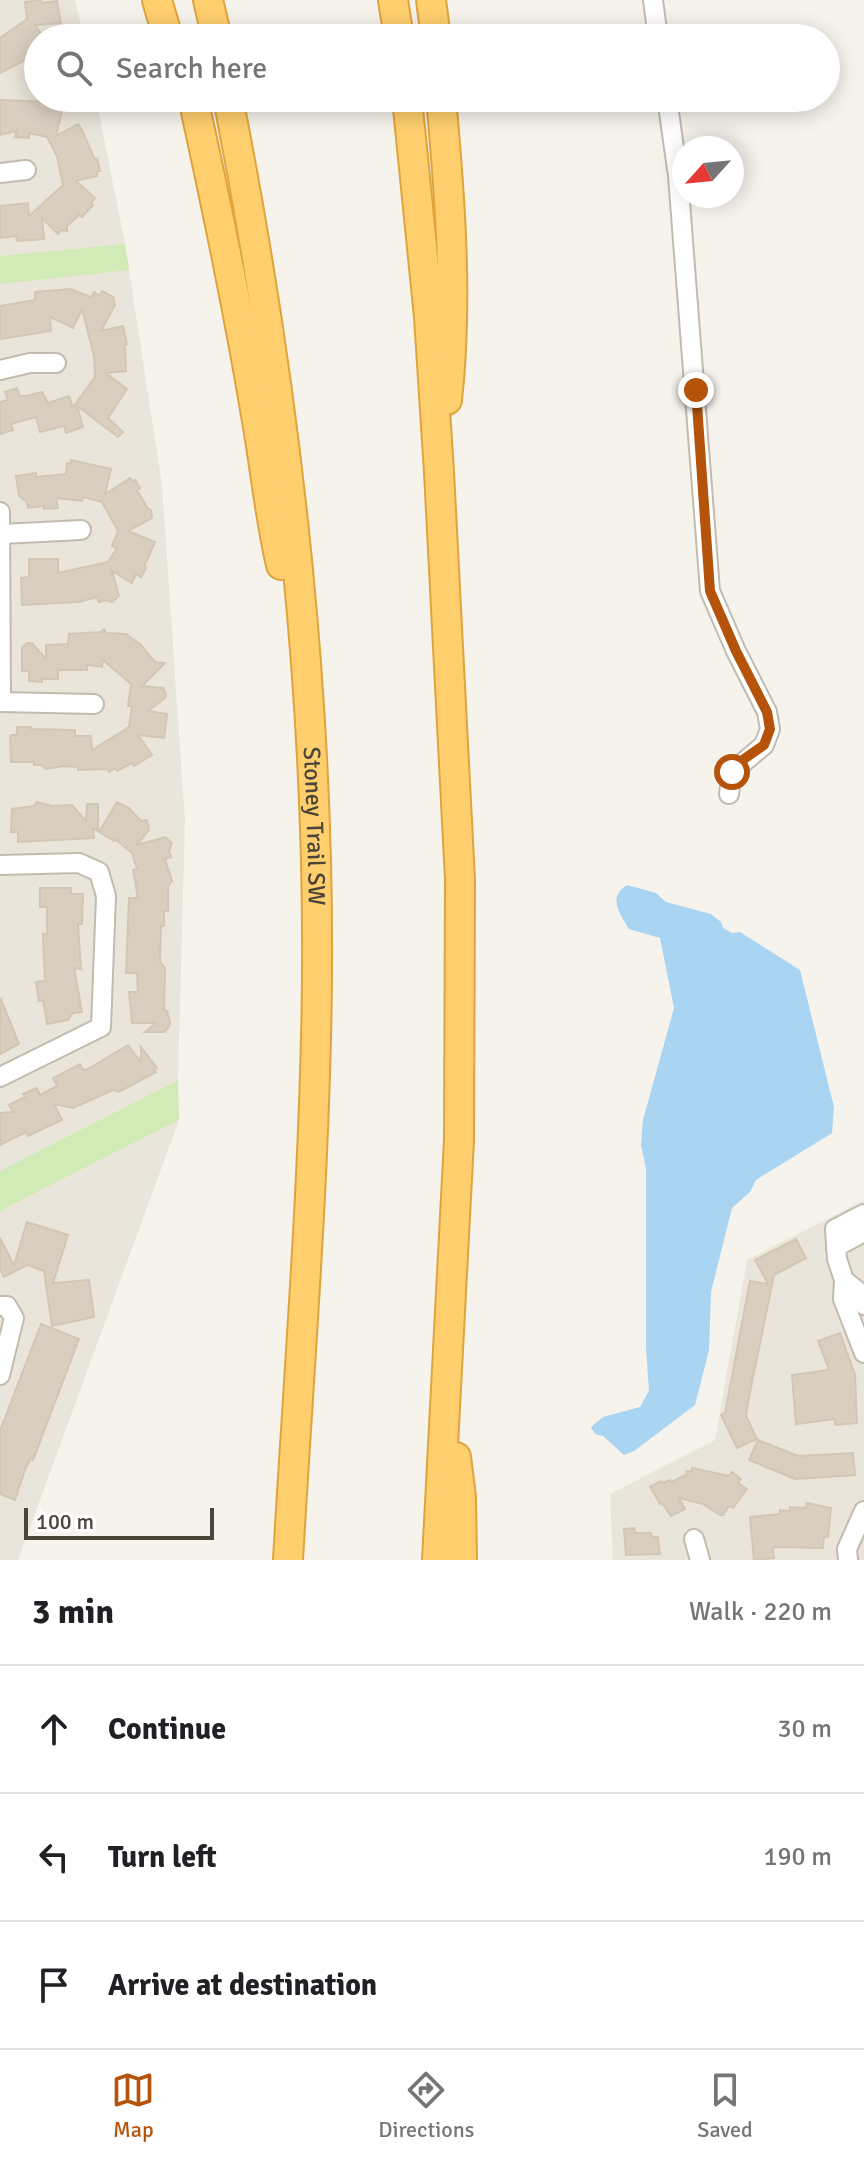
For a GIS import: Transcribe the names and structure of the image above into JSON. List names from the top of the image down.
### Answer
{
  "streets": {
    "highway": ["Stoney Trail SW"]
  },
  "scale_bar": "100 m",
  "north": "bottom left",
  "page": {
    "search": "Search here",
    "scale": "100 m",
    "heading": ["3 min", "Walk · 220 m"],
    "list": [
      ["Continue", "30 m"],
      ["Turn left", "190 m"],
      "Arrive at destination"
    ],
    "nav": ["Map", "Directions", "Saved"]
  }
}
